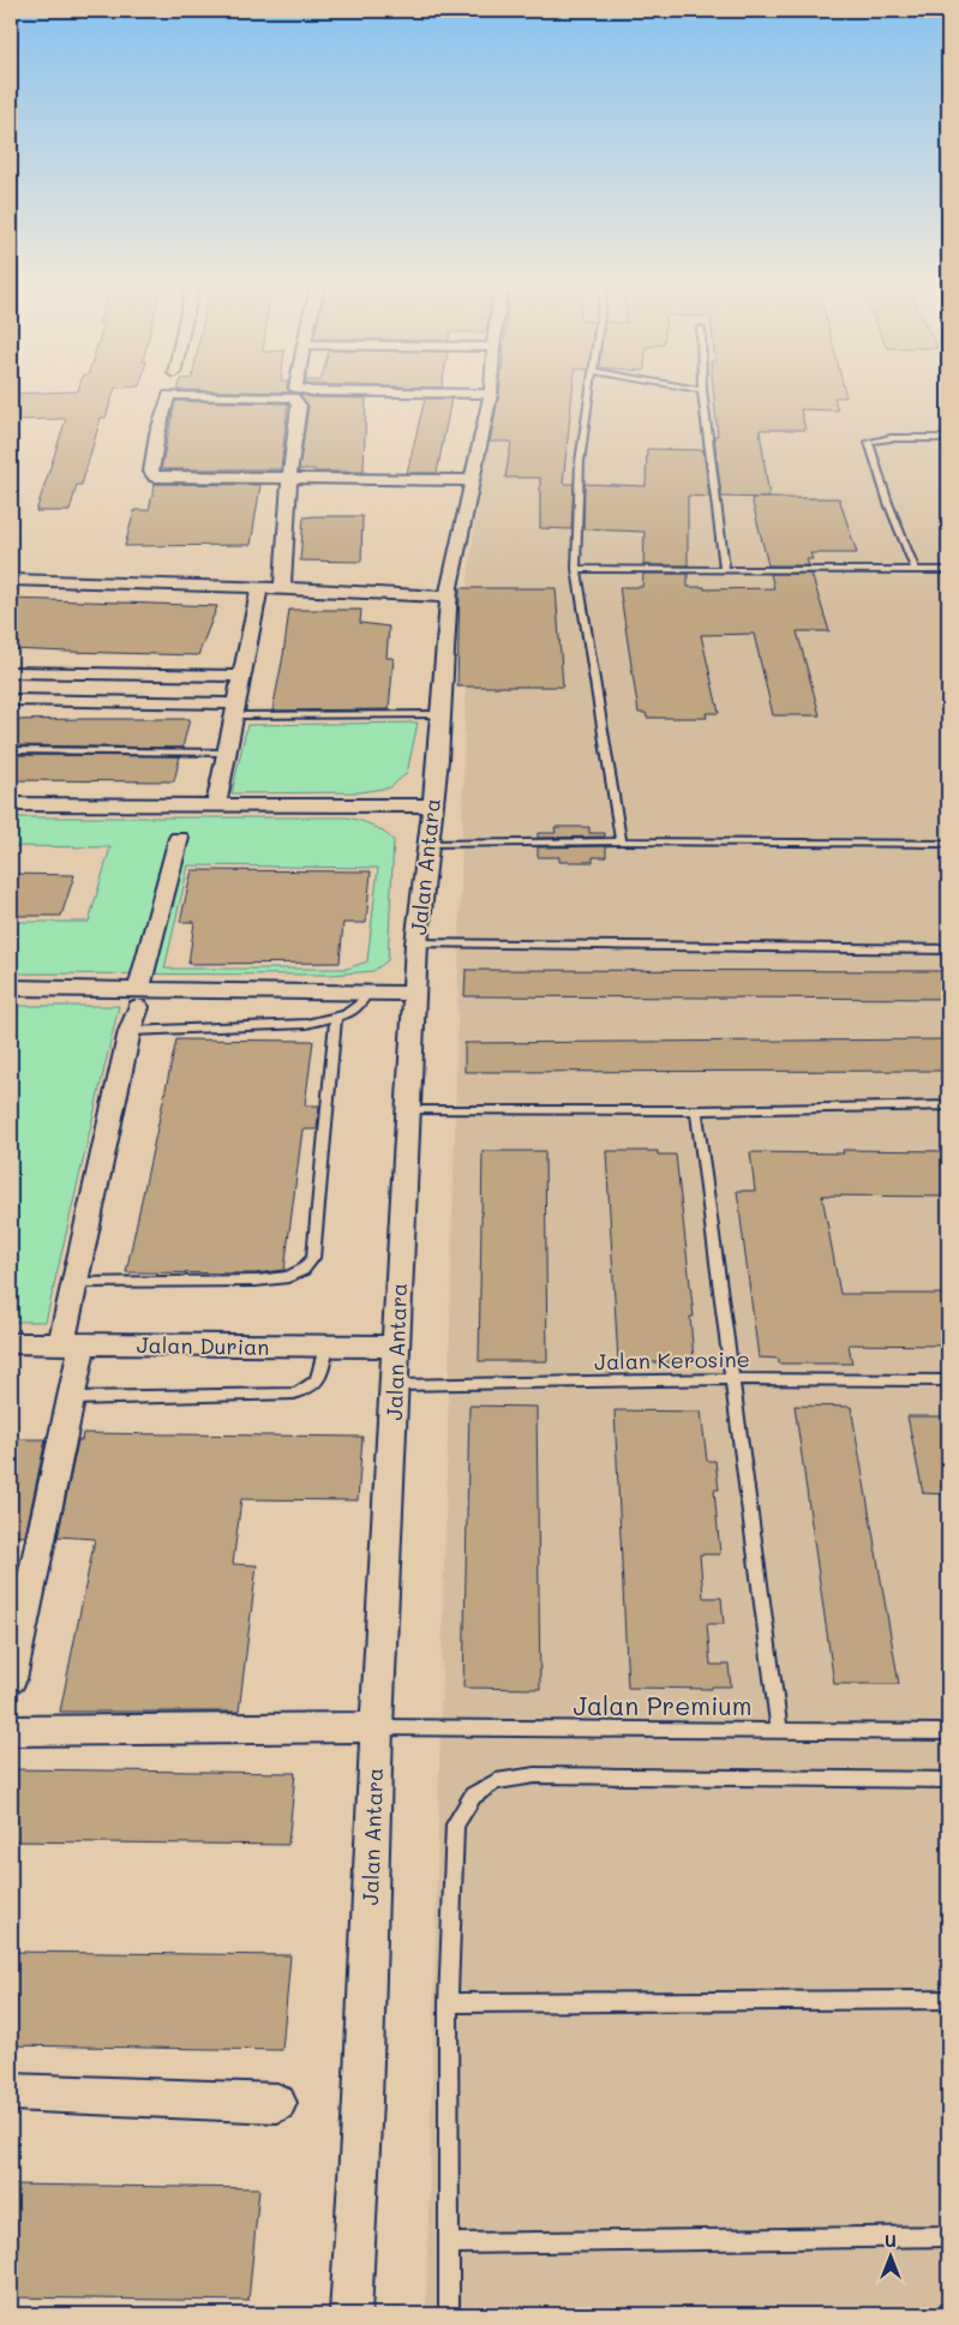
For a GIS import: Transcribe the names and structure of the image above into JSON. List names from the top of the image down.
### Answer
{
  "streets": {
    "street": ["Jalan Antara", "Jalan Durian"],
    "lane": ["Jalan Kerosine", "Jalan Premium"]
  },
  "crossings": [
    ["Jalan Antara", "Jalan Durian"],
    ["Jalan Antara", "Jalan Kerosine"],
    ["Jalan Antara", "Jalan Premium"]
  ],
  "north": "top"
}
